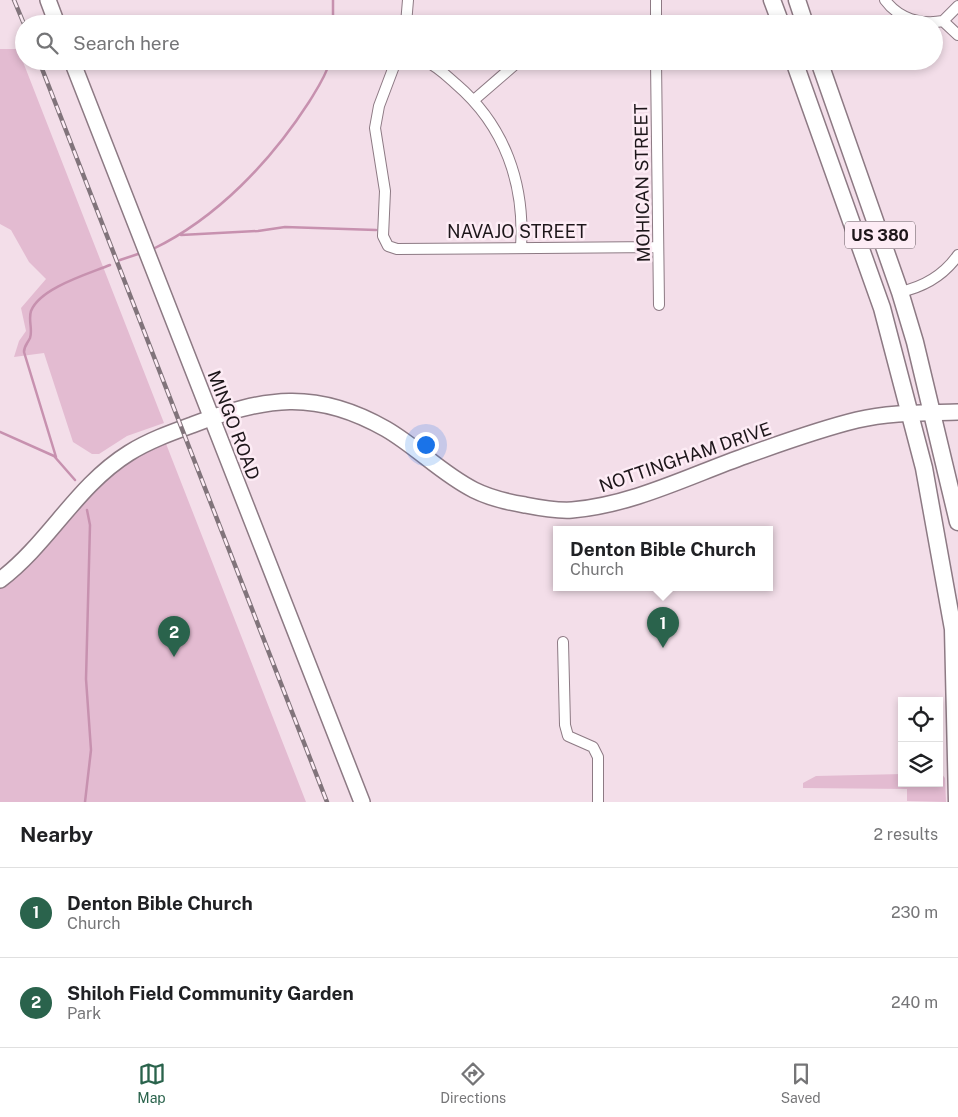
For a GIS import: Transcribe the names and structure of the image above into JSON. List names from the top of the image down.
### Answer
{
  "streets": {
    "main road": ["US 380"],
    "street": [
      "MOHICAN STREET",
      "NAVAJO STREET",
      "MINGO ROAD",
      "NOTTINGHAM DRIVE"
    ]
  },
  "crossings": [
    ["MOHICAN STREET", "NAVAJO STREET"],
    ["US 380", "NOTTINGHAM DRIVE"],
    ["MINGO ROAD", "NOTTINGHAM DRIVE"]
  ],
  "page": {
    "search": "Search here",
    "popup": ["Denton Bible Church", "Church"],
    "pins": ["1", "2"],
    "heading": ["Nearby", "2 results"],
    "list": [
      {
        "mark": "1",
        "name": "Denton Bible Church",
        "note": "Church",
        "value": "230 m"
      },
      {
        "mark": "2",
        "name": "Shiloh Field Community Garden",
        "note": "Park",
        "value": "240 m"
      }
    ],
    "nav": ["Map", "Directions", "Saved"]
  }
}
